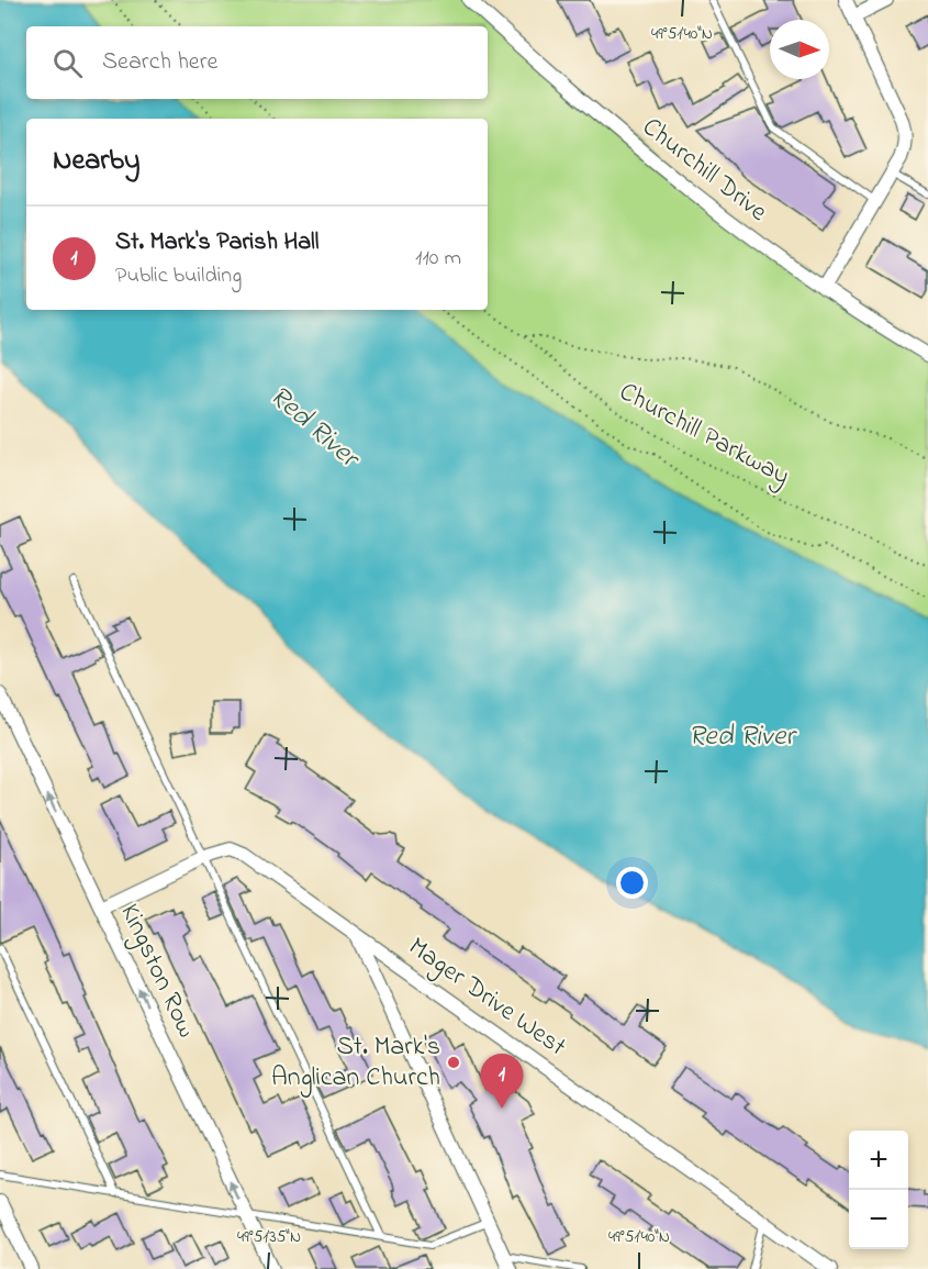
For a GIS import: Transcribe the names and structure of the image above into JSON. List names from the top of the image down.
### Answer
{
  "streets": {
    "street": ["Churchill Drive", "Kingston Row", "Mager Drive West"],
    "path": ["Churchill Parkway"]
  },
  "crossings": [
    ["Kingston Row", "Mager Drive West"]
  ],
  "one_way": ["Kingston Row"],
  "water": ["Red River"],
  "places": ["St. Mark's Anglican Church"],
  "north": "right",
  "page": {
    "search": "Search here",
    "heading": "Nearby",
    "list": [
      {
        "mark": "1",
        "name": "St. Mark's Parish Hall",
        "note": "Public building",
        "value": "110 m"
      }
    ],
    "pins": "1",
    "map_buttons": ["+", "−"]
  },
  "coordinates": ["49°51'40\"N", "49°51'35\"N"]
}
